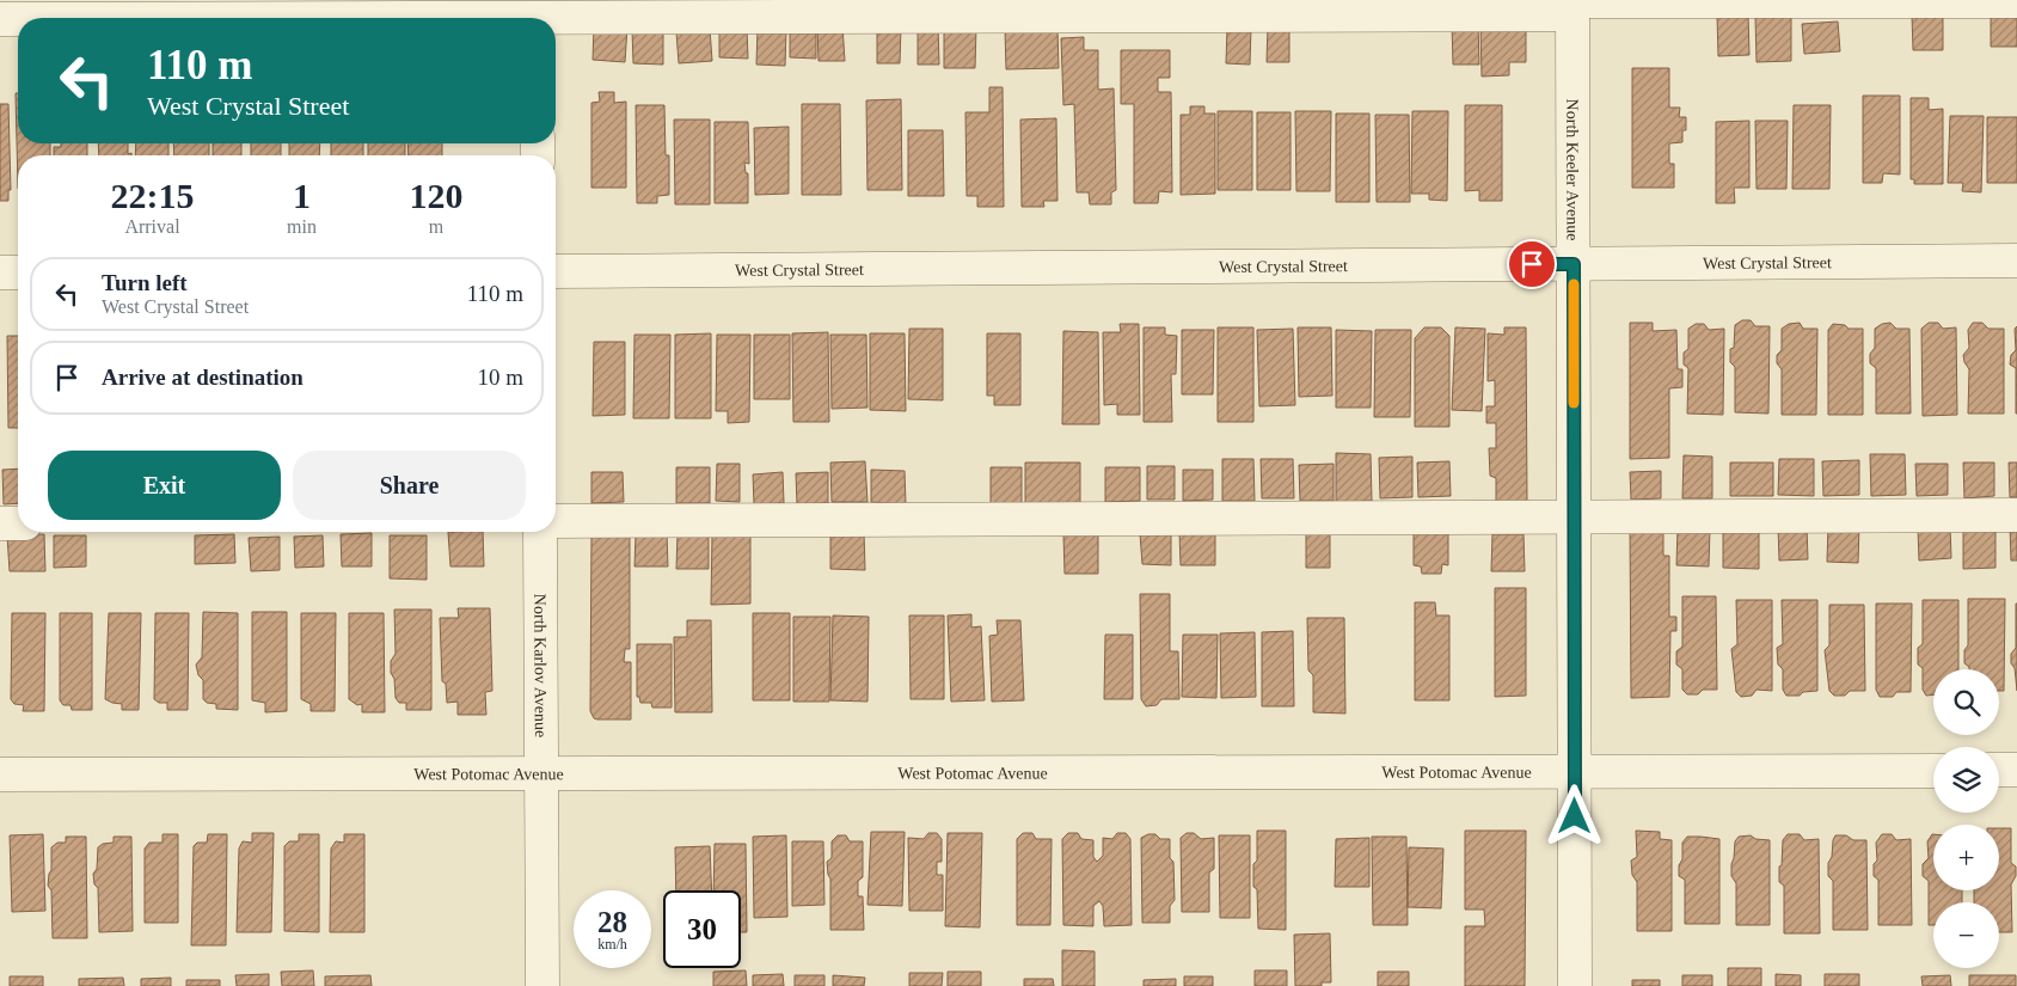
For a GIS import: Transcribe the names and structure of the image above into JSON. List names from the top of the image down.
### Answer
{
  "streets": {
    "street": [
      "North Keeler Avenue",
      "West Crystal Street",
      "North Karlov Avenue",
      "West Potomac Avenue"
    ]
  },
  "crossings": [
    ["North Keeler Avenue", "West Crystal Street"],
    ["North Keeler Avenue", "West Potomac Avenue"],
    ["North Karlov Avenue", "West Potomac Avenue"]
  ],
  "page": {
    "turn": ["110 m", "West Crystal Street"],
    "eta": [
      "22:15",
      "Arrival",
      "1",
      "min",
      "120",
      "m"
    ],
    "list": [
      {
        "name": "Turn left",
        "note": "West Crystal Street",
        "value": "110 m"
      },
      {
        "name": "Arrive at destination",
        "value": "10 m"
      }
    ],
    "buttons": ["Exit", "Share"],
    "map_buttons": ["+", "−"],
    "speed": "28 km/h",
    "limit": "30"
  }
}
